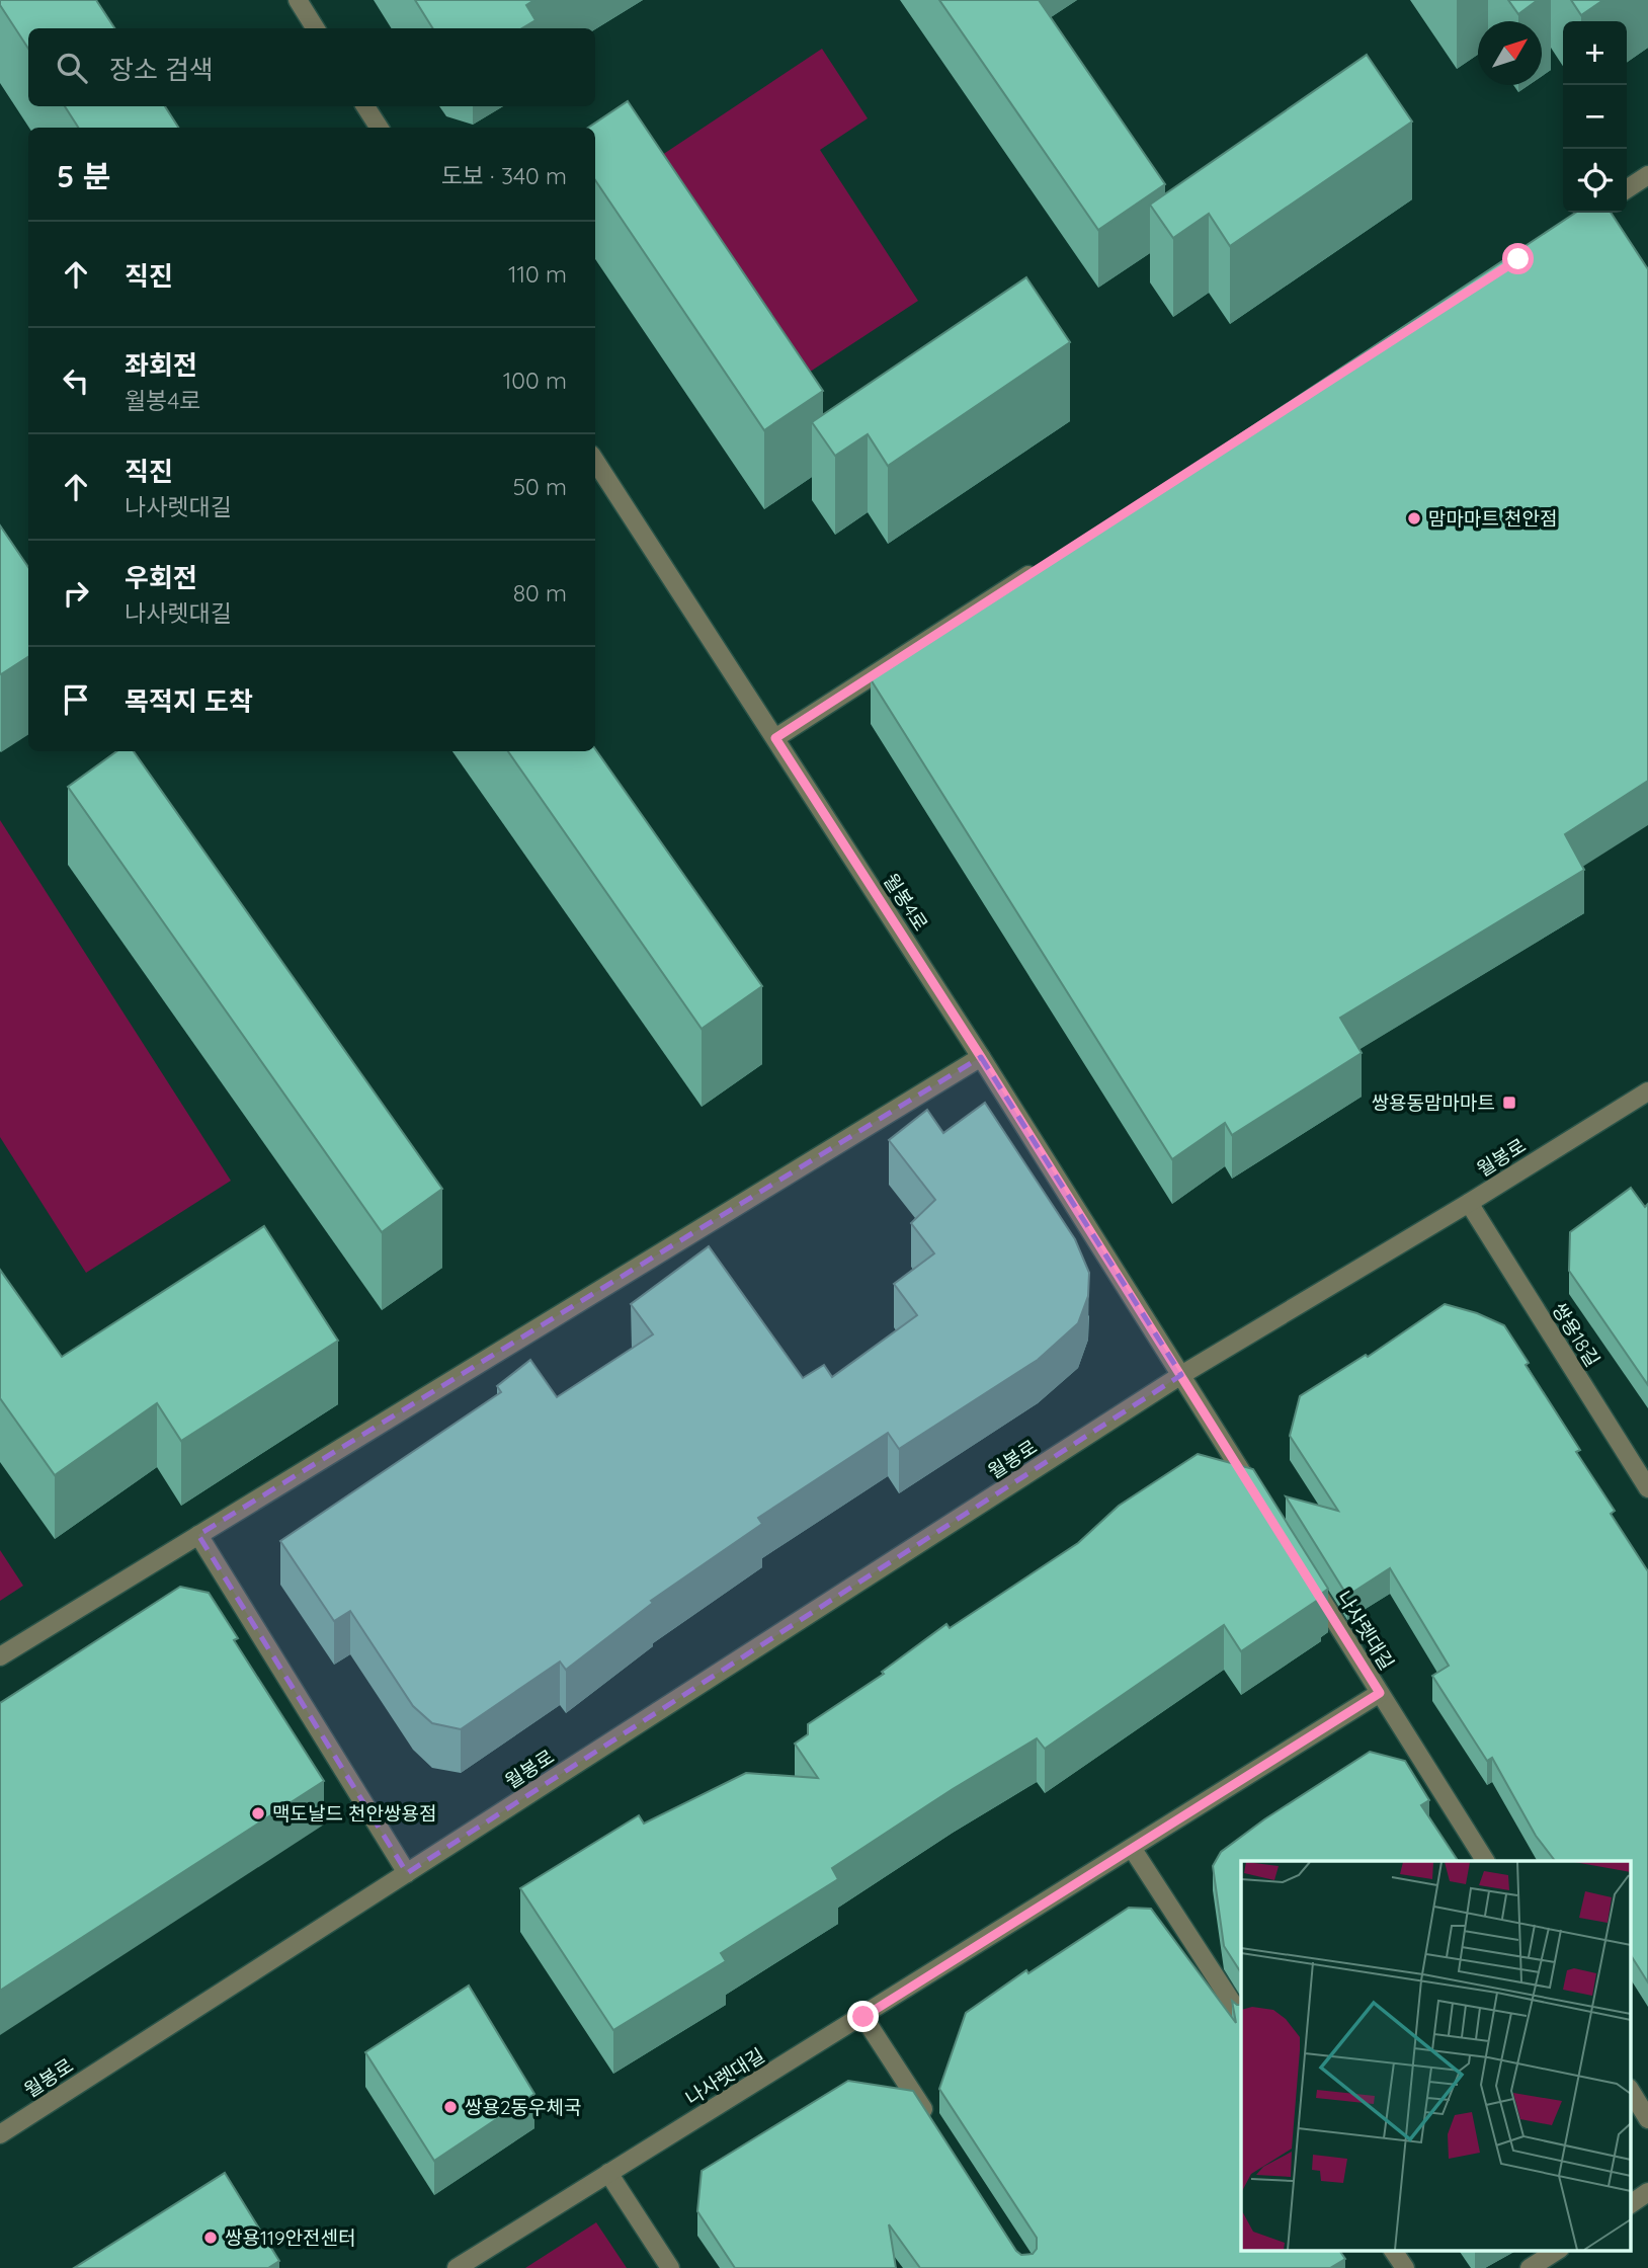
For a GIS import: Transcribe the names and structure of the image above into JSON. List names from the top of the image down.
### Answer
{
  "streets": {
    "street": [
      "월봉4로",
      "월봉로",
      "쌍용18길",
      "나사렛대길"
    ]
  },
  "crossings": [
    ["월봉4로", "월봉로"],
    ["월봉로", "쌍용18길"]
  ],
  "places": {
    "other": [
      "맘마마트 천안점",
      "맥도날드 천안쌍용점",
      "쌍용2동우체국",
      "쌍용119안전센터"
    ],
    "transit": ["쌍용동맘마마트"]
  },
  "north": "top right",
  "page": {
    "map_buttons": ["+", "−"],
    "search": "장소 검색",
    "heading": ["5 분", "도보 · 340 m"],
    "list": [
      ["직진", "110 m"],
      ["좌회전", "월봉4로", "100 m"],
      ["직진", "나사렛대길", "50 m"],
      ["우회전", "나사렛대길", "80 m"],
      "목적지 도착"
    ]
  }
}
